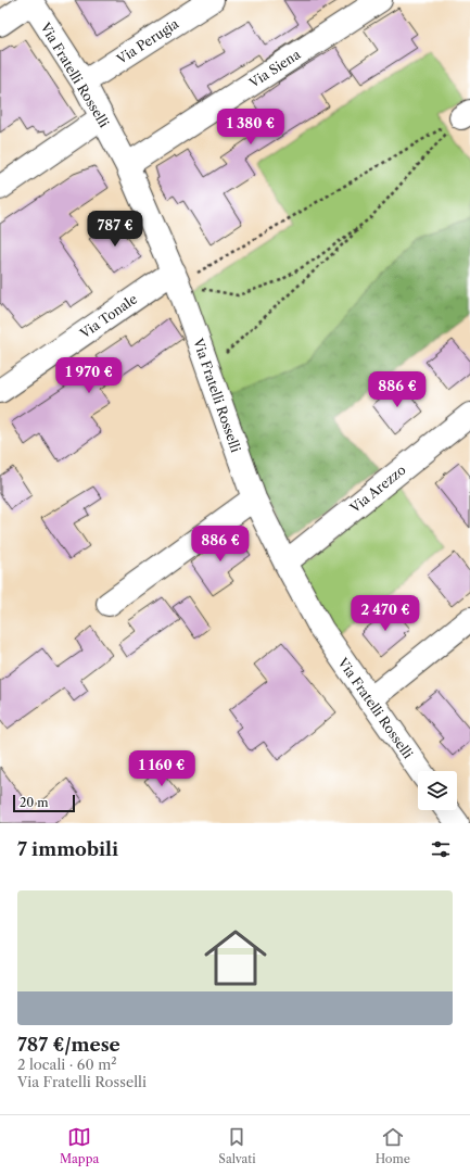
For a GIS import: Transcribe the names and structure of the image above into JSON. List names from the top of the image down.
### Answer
{
  "streets": {
    "street": [
      "Via Perugia",
      "Via Siena",
      "Via Fratelli Rosselli",
      "Via Tonale",
      "Via Arezzo"
    ]
  },
  "crossings": [
    ["Via Perugia", "Via Fratelli Rosselli"],
    ["Via Siena", "Via Fratelli Rosselli"],
    ["Via Fratelli Rosselli", "Via Tonale"],
    ["Via Fratelli Rosselli", "Via Arezzo"]
  ],
  "scale_bar": "20 m",
  "page": {
    "price": [
      "1 380 €",
      "787 €",
      "1 970 €",
      "886 €",
      "886 €",
      "2 470 €",
      "1 160 €"
    ],
    "scale": "20 m",
    "heading": "7 immobili",
    "list": [
      {
        "name": "787 €/mese",
        "note": "2 locali · 60 m² · Via Fratelli Rosselli"
      }
    ],
    "tabs": ["Mappa", "Salvati", "Home"]
  }
}
